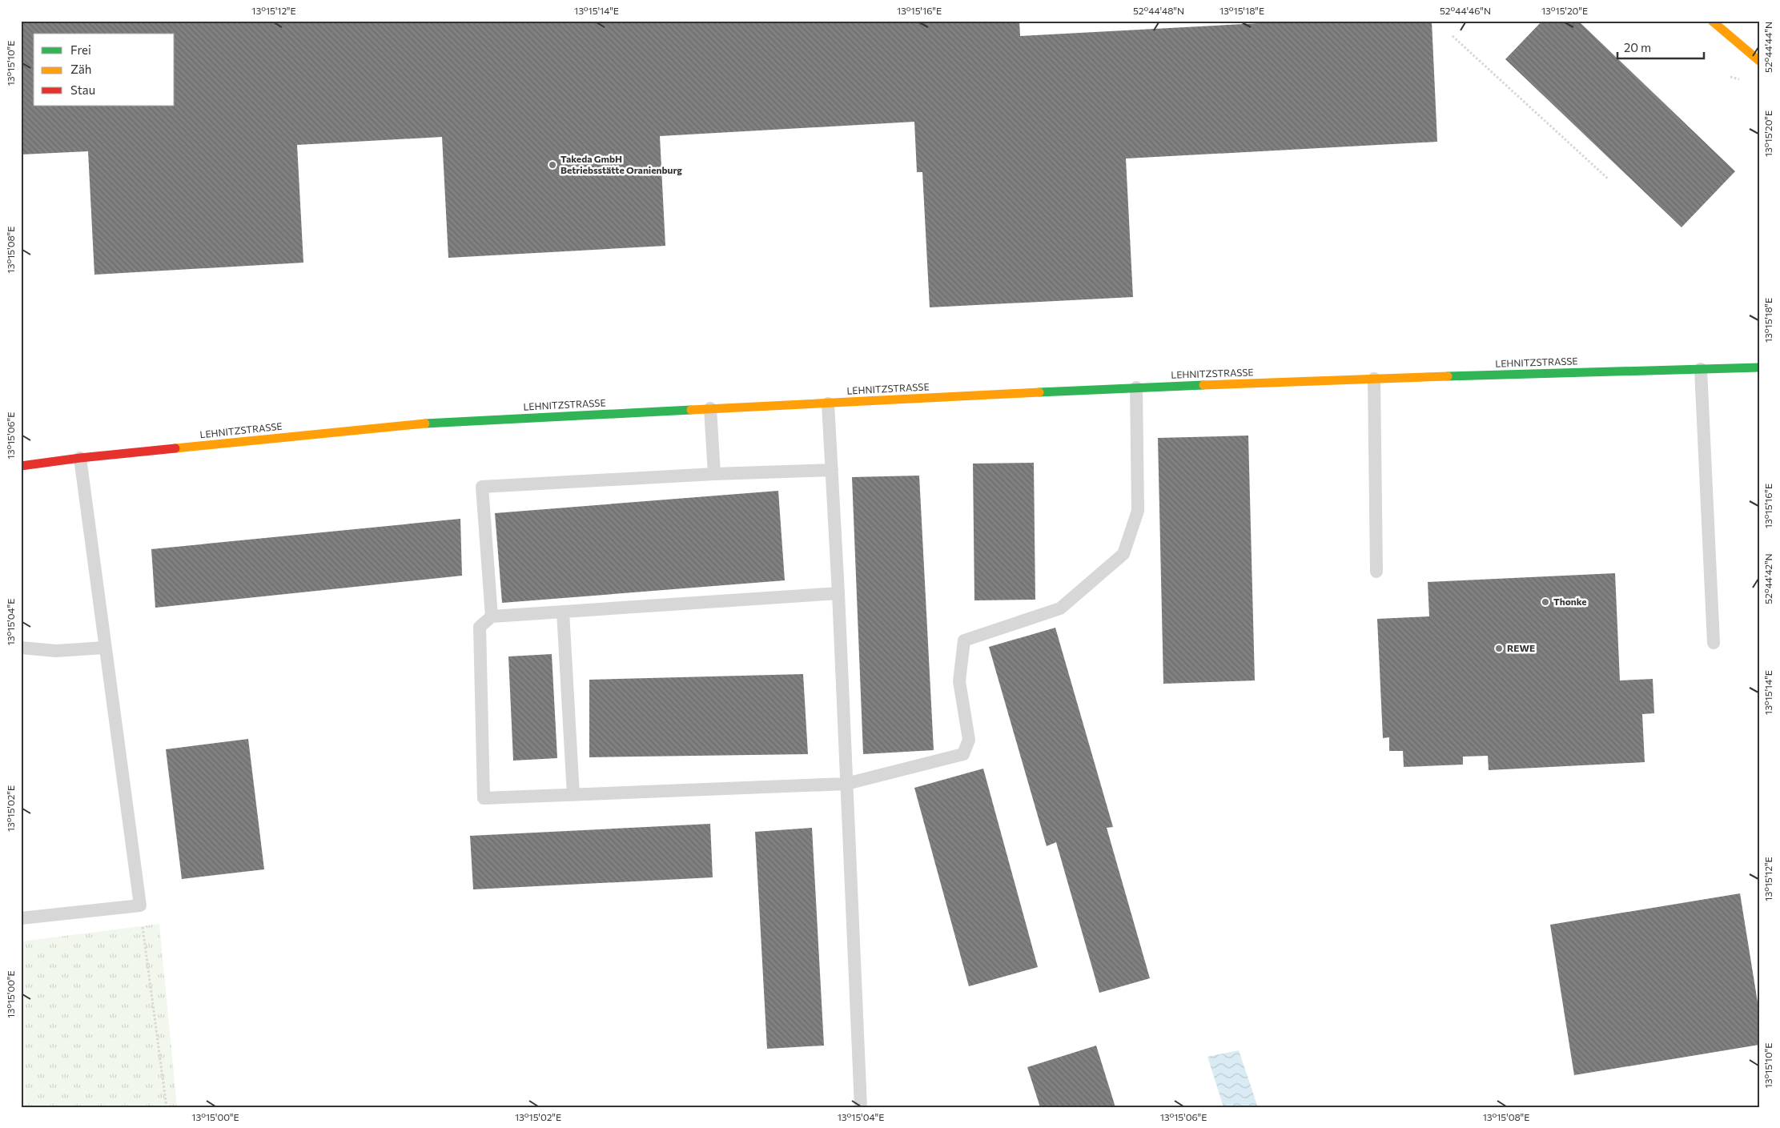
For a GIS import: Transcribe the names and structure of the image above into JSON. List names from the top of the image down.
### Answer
{
  "streets": {
    "main road": ["LEHNITZSTRASSE"]
  },
  "places": ["Takeda GmbH Betriebsstätte Oranienburg", "Thonke", "REWE"],
  "legend": ["Frei", "Zäh", "Stau"],
  "scale_bar": "20 m",
  "coordinates": [
    "13°15'12\"E",
    "13°15'14\"E",
    "13°15'16\"E",
    "52°44'48\"N",
    "13°15'18\"E",
    "52°44'46\"N",
    "13°15'20\"E",
    "52°44'44\"N",
    "13°15'10\"E",
    "13°15'08\"E",
    "13°15'06\"E",
    "52°44'42\"N",
    "13°15'04\"E",
    "13°15'02\"E",
    "13°15'00\"E"
  ]
}
